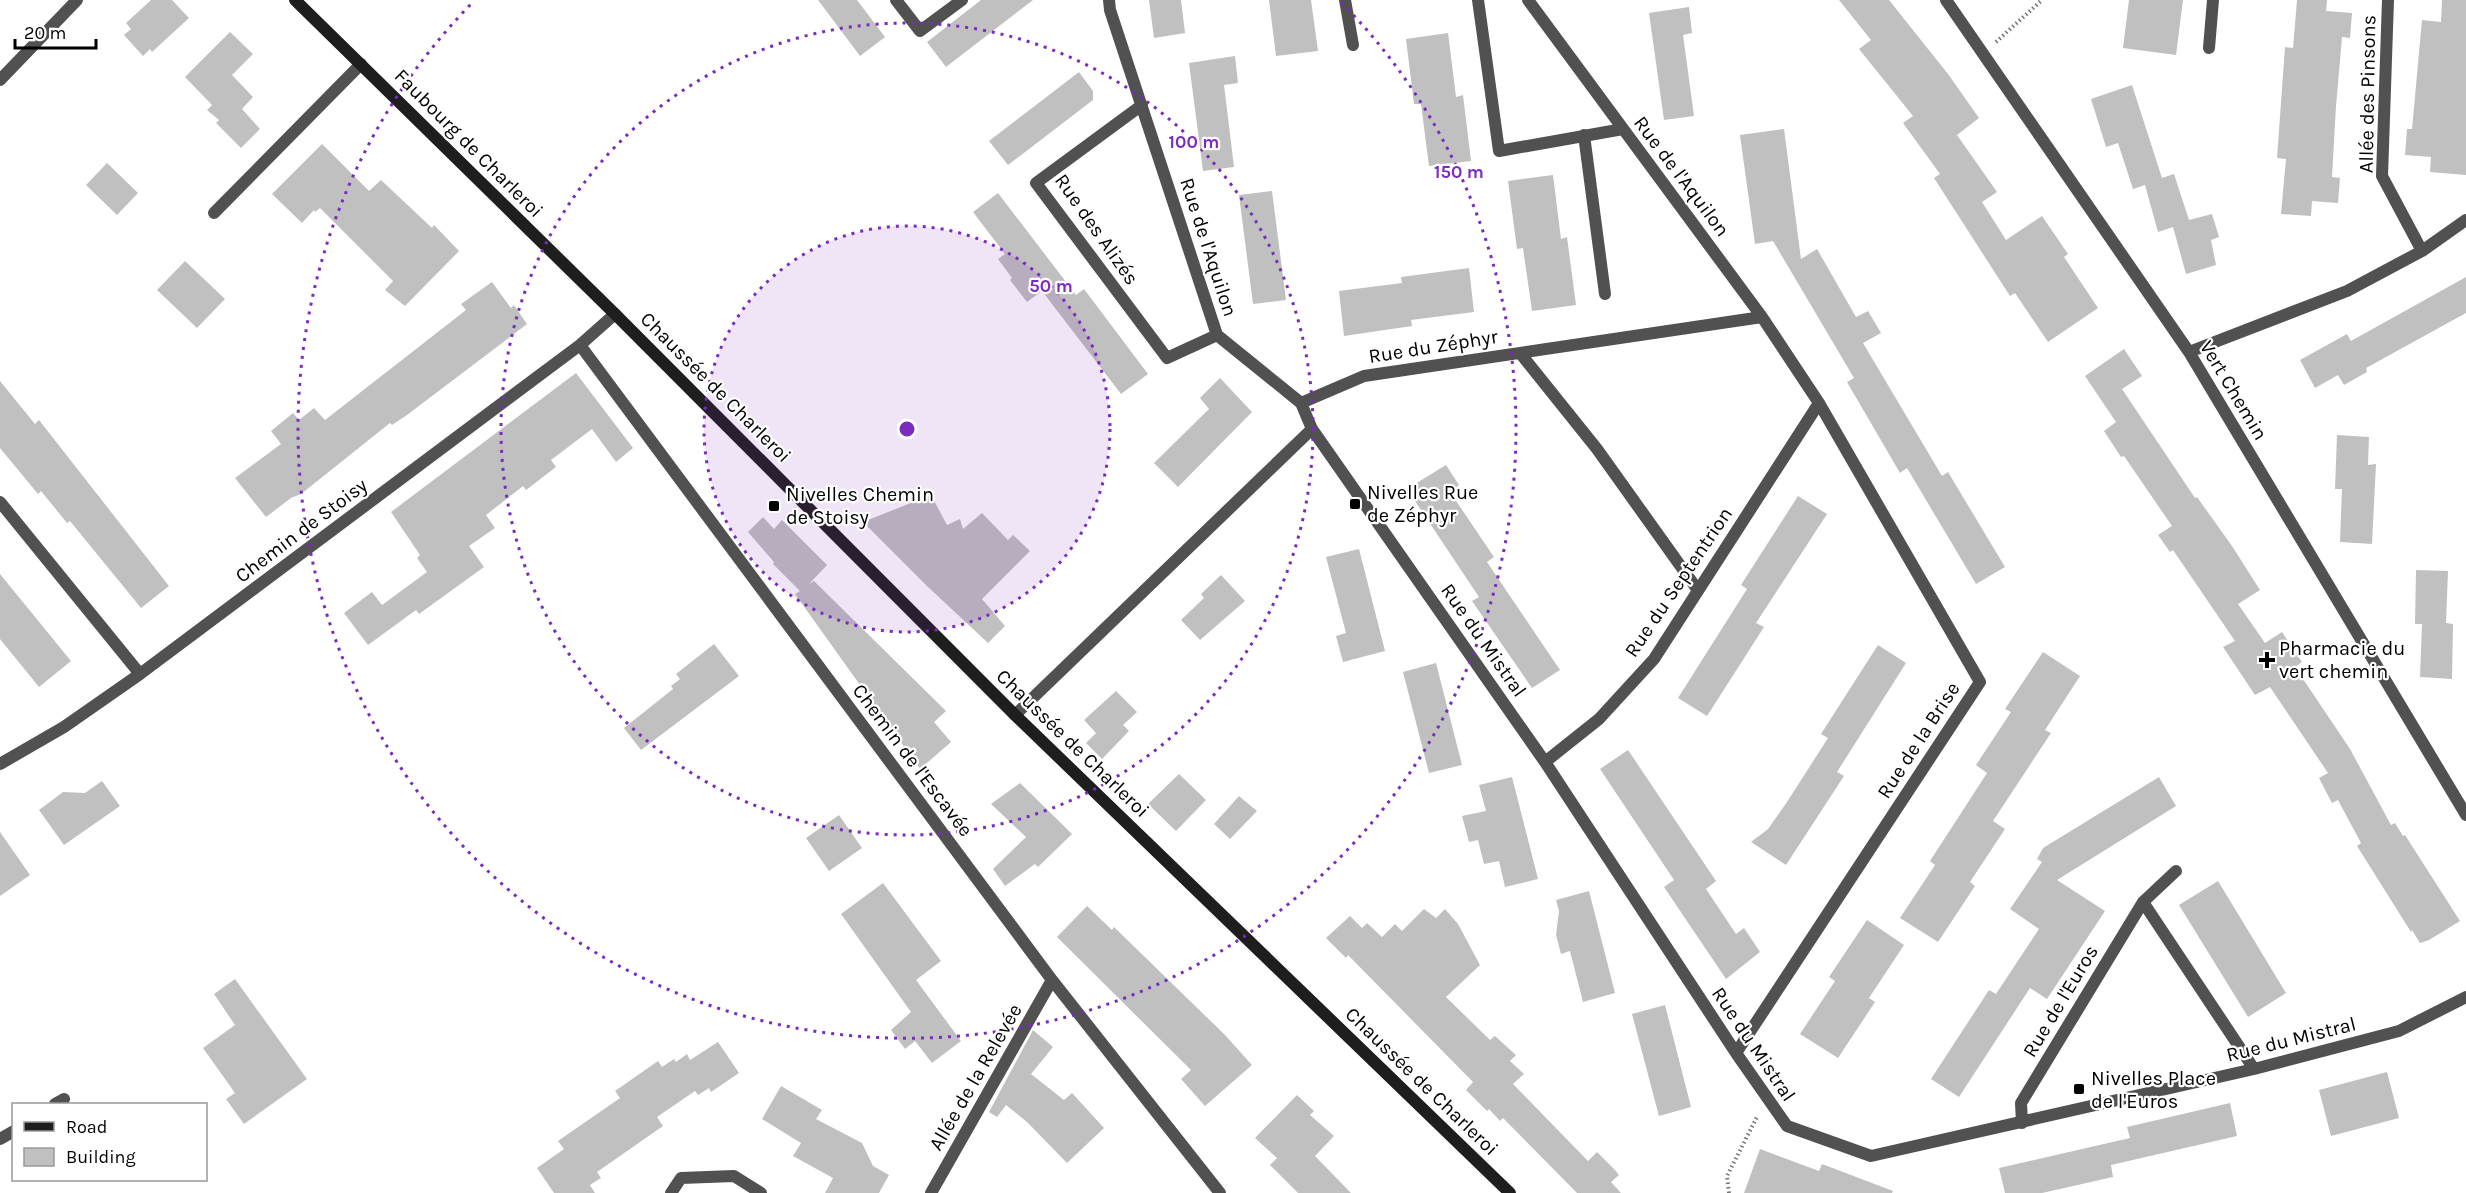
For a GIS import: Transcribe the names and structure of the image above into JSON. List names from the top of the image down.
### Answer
{
  "streets": {
    "main road": ["Faubourg de Charleroi", "Chaussée de Charleroi"],
    "street": [
      "Allée des Pinsons",
      "Rue de l'Aquilon",
      "Rue des Alizés",
      "Rue du Zéphyr",
      "Vert Chemin",
      "Chemin de Stoisy",
      "Rue du Septentrion",
      "Rue du Mistral",
      "Rue de la Brise",
      "Chemin de l'Escavée",
      "Rue de l'Euros",
      "Allée de la Relevée"
    ]
  },
  "crossings": [
    ["Faubourg de Charleroi", "Chaussée de Charleroi"],
    ["Faubourg de Charleroi", "Chemin de Stoisy"],
    ["Rue de l'Aquilon", "Rue des Alizés"],
    ["Rue de l'Aquilon", "Rue du Zéphyr"],
    ["Rue de l'Aquilon", "Rue de la Brise"],
    ["Rue du Zéphyr", "Rue de la Brise"],
    ["Chaussée de Charleroi", "Chemin de Stoisy"],
    ["Chemin de Stoisy", "Chemin de l'Escavée"],
    ["Rue du Septentrion", "Rue du Mistral"],
    ["Rue du Septentrion", "Rue de la Brise"],
    ["Rue du Mistral", "Rue de la Brise"],
    ["Rue du Mistral", "Rue de l'Euros"],
    ["Chemin de l'Escavée", "Allée de la Relevée"]
  ],
  "places": {
    "transit": ["Nivelles Rue de Zéphyr", "Nivelles Chemin de Stoisy", "Nivelles Place de l'Euros"],
    "health": ["Pharmacie du vert chemin"]
  },
  "legend": ["Road", "Building"],
  "scale_bar": "20 m",
  "rings": ["100 m", "150 m", "50 m"]
}
